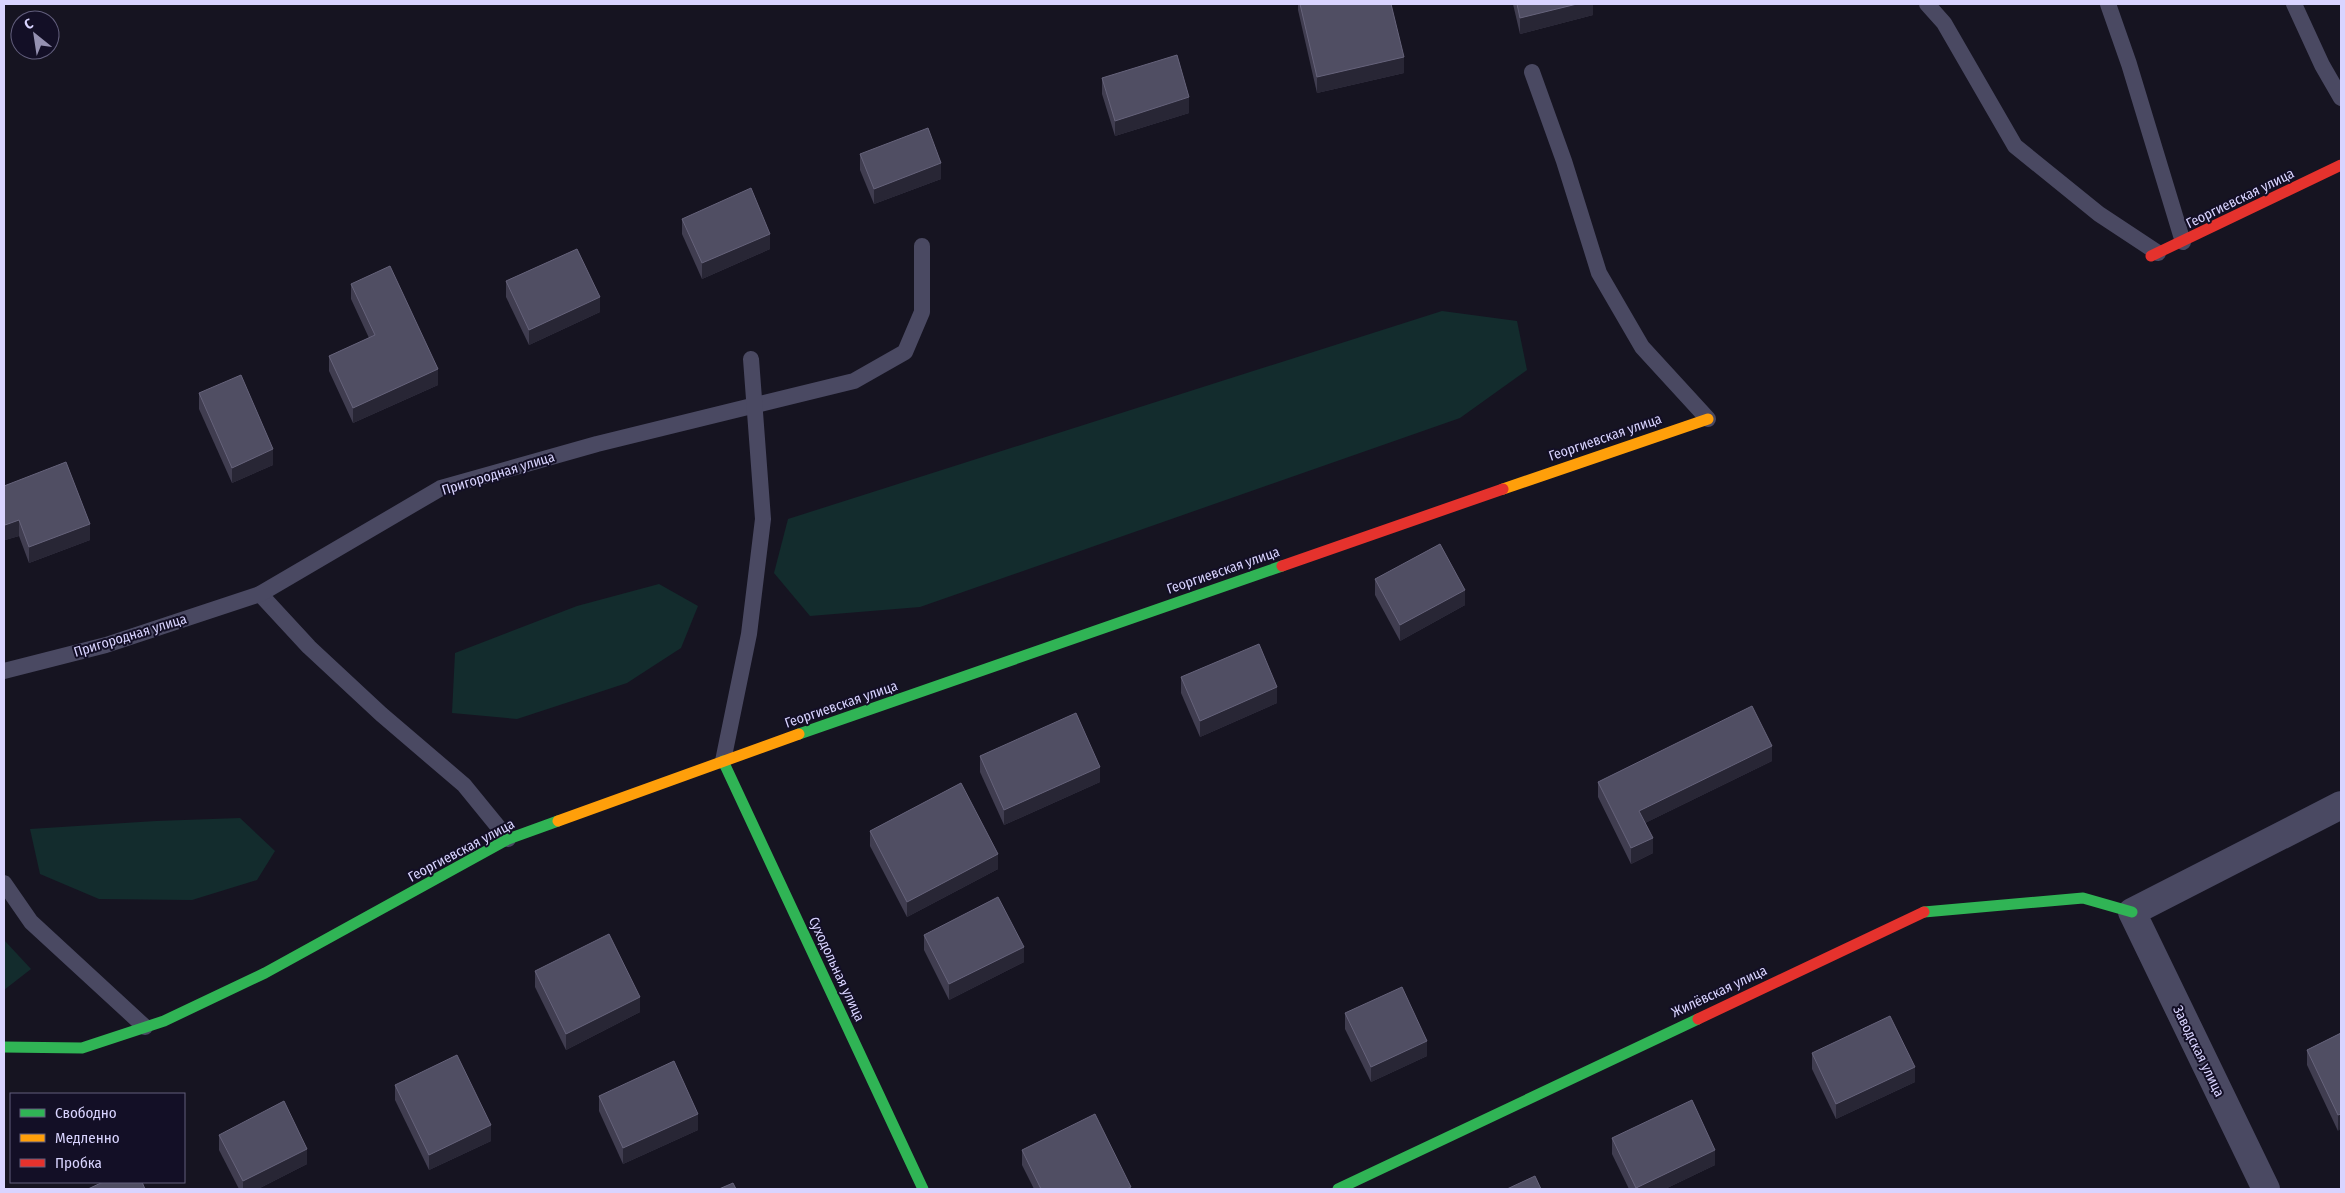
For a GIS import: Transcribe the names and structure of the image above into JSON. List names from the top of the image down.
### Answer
{
  "streets": {
    "street": [
      "Георгиевская улица",
      "Суходольная улица",
      "Жилёвская улица",
      "Заводская улица"
    ],
    "lane": ["Пригородная улица"]
  },
  "crossings": [
    ["Георгиевская улица", "Суходольная улица"],
    ["Жилёвская улица", "Заводская улица"]
  ],
  "legend": ["Свободно", "Медленно", "Пробка"],
  "north": "top left"
}
